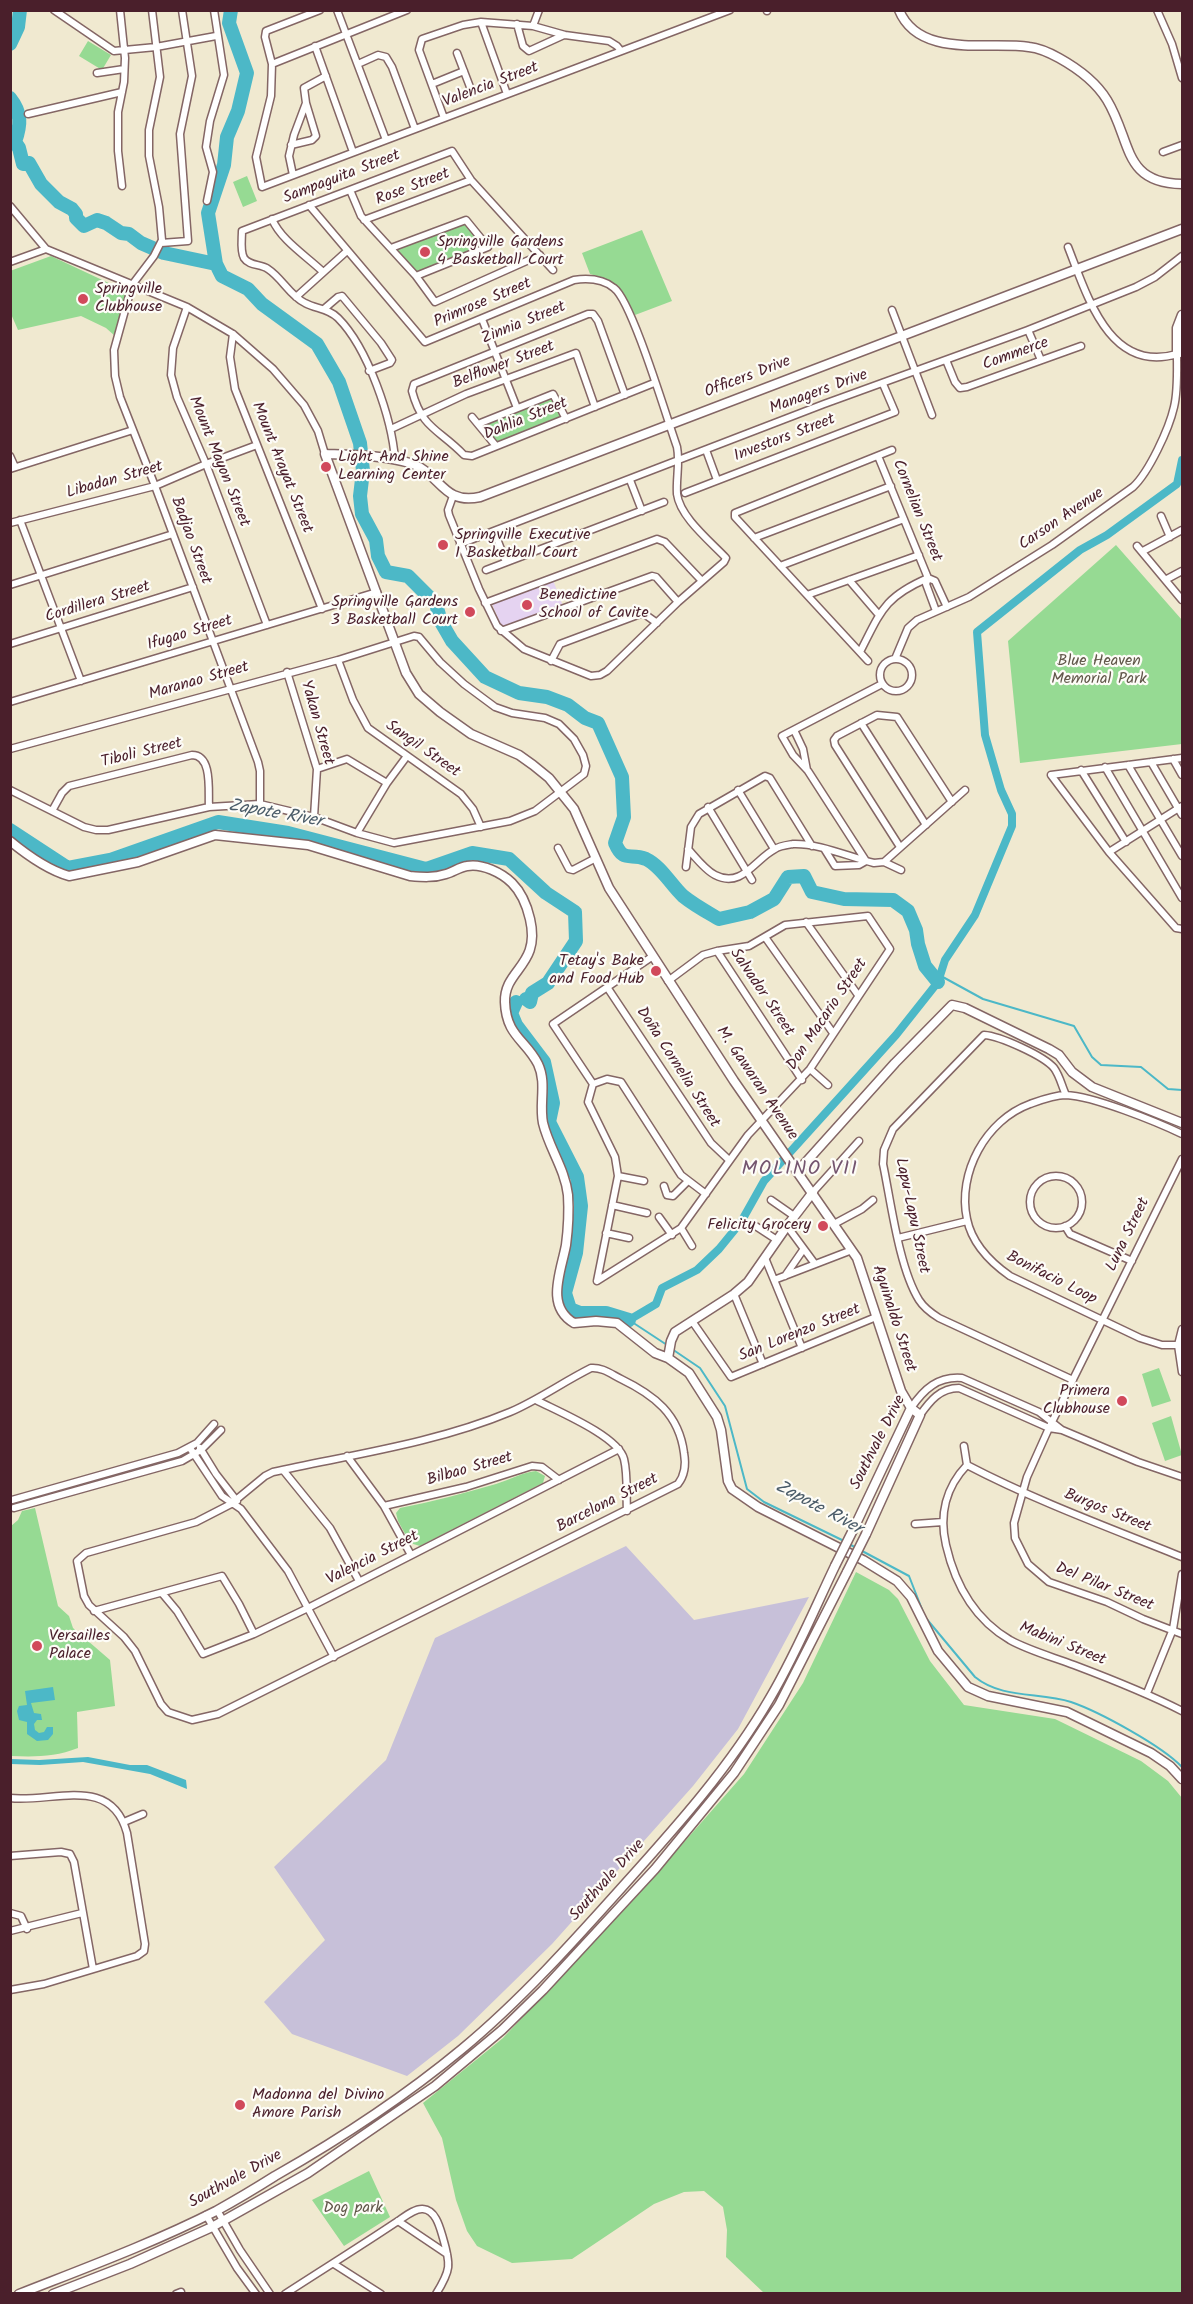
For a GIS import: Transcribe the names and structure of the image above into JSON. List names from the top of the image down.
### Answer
{
  "streets": {
    "street": [
      "Valencia Street",
      "Sampaguita Street",
      "Rose Street",
      "Primrose Street",
      "Zinnia Street",
      "Commerce",
      "Belflower Street",
      "Officers Drive",
      "Managers Drive",
      "Dahlia Street",
      "Investors Street",
      "Mount Mayon Street",
      "Mount Arayat Street",
      "Libadan Street",
      "Cornelian Street",
      "Carson Avenue",
      "Badjao Street",
      "Cordillera Street",
      "Ifugao Street",
      "Maranao Street",
      "Yakan Street",
      "Sangil Street",
      "Tiboli Street",
      "Salvador Street",
      "Don Macario Street",
      "Doña Cornelia Street",
      "M. Gawaran Avenue",
      "Lapu-Lapu Street",
      "Luna Street",
      "Bonifacio Loop",
      "Aguinaldo Street",
      "San Lorenzo Street",
      "Southvale Drive",
      "Bilbao Street",
      "Barcelona Street",
      "Burgos Street",
      "Del Pilar Street",
      "Mabini Street"
    ]
  },
  "crossings": [
    ["Valencia Street", "Bilbao Street"],
    ["Sampaguita Street", "Rose Street"],
    ["Sampaguita Street", "Primrose Street"],
    ["Primrose Street", "Officers Drive"],
    ["Primrose Street", "Managers Drive"],
    ["Primrose Street", "Dahlia Street"],
    ["Zinnia Street", "Belflower Street"],
    ["Zinnia Street", "Dahlia Street"],
    ["Commerce", "Managers Drive"],
    ["Belflower Street", "Dahlia Street"],
    ["Managers Drive", "Investors Street"],
    ["Mount Mayon Street", "Libadan Street"],
    ["Mount Mayon Street", "Ifugao Street"],
    ["Mount Arayat Street", "Libadan Street"],
    ["Mount Arayat Street", "Ifugao Street"],
    ["Libadan Street", "Badjao Street"],
    ["Cornelian Street", "Carson Avenue"],
    ["Badjao Street", "Cordillera Street"],
    ["Badjao Street", "Ifugao Street"],
    ["Badjao Street", "Maranao Street"],
    ["Maranao Street", "Yakan Street"],
    ["Maranao Street", "Sangil Street"],
    ["Maranao Street", "M. Gawaran Avenue"],
    ["Salvador Street", "Don Macario Street"],
    ["Don Macario Street", "Doña Cornelia Street"],
    ["Don Macario Street", "M. Gawaran Avenue"],
    ["M. Gawaran Avenue", "Aguinaldo Street"],
    ["Lapu-Lapu Street", "Luna Street"],
    ["Lapu-Lapu Street", "Bonifacio Loop"],
    ["Luna Street", "Bonifacio Loop"],
    ["Luna Street", "Southvale Drive"],
    ["Luna Street", "Del Pilar Street"],
    ["Aguinaldo Street", "San Lorenzo Street"],
    ["Aguinaldo Street", "Southvale Drive"],
    ["Southvale Drive", "Del Pilar Street"],
    ["Burgos Street", "Del Pilar Street"]
  ],
  "districts": ["MOLINO VII"],
  "water": ["Zapote River"],
  "parks": ["Blue Heaven Memorial Park", "Dog park"],
  "places": [
    "Springville Gardens 4 Basketball Court",
    "Springville Clubhouse",
    "Light And Shine Learning Center",
    "Springville Executive 1 Basketball Court",
    "Benedictine School of Cavite",
    "Springville Gardens 3 Basketball Court",
    "Tetay's Bake and Food Hub",
    "Felicity Grocery",
    "Primera Clubhouse",
    "Versailles Palace",
    "Madonna del Divino Amore Parish"
  ]
}
